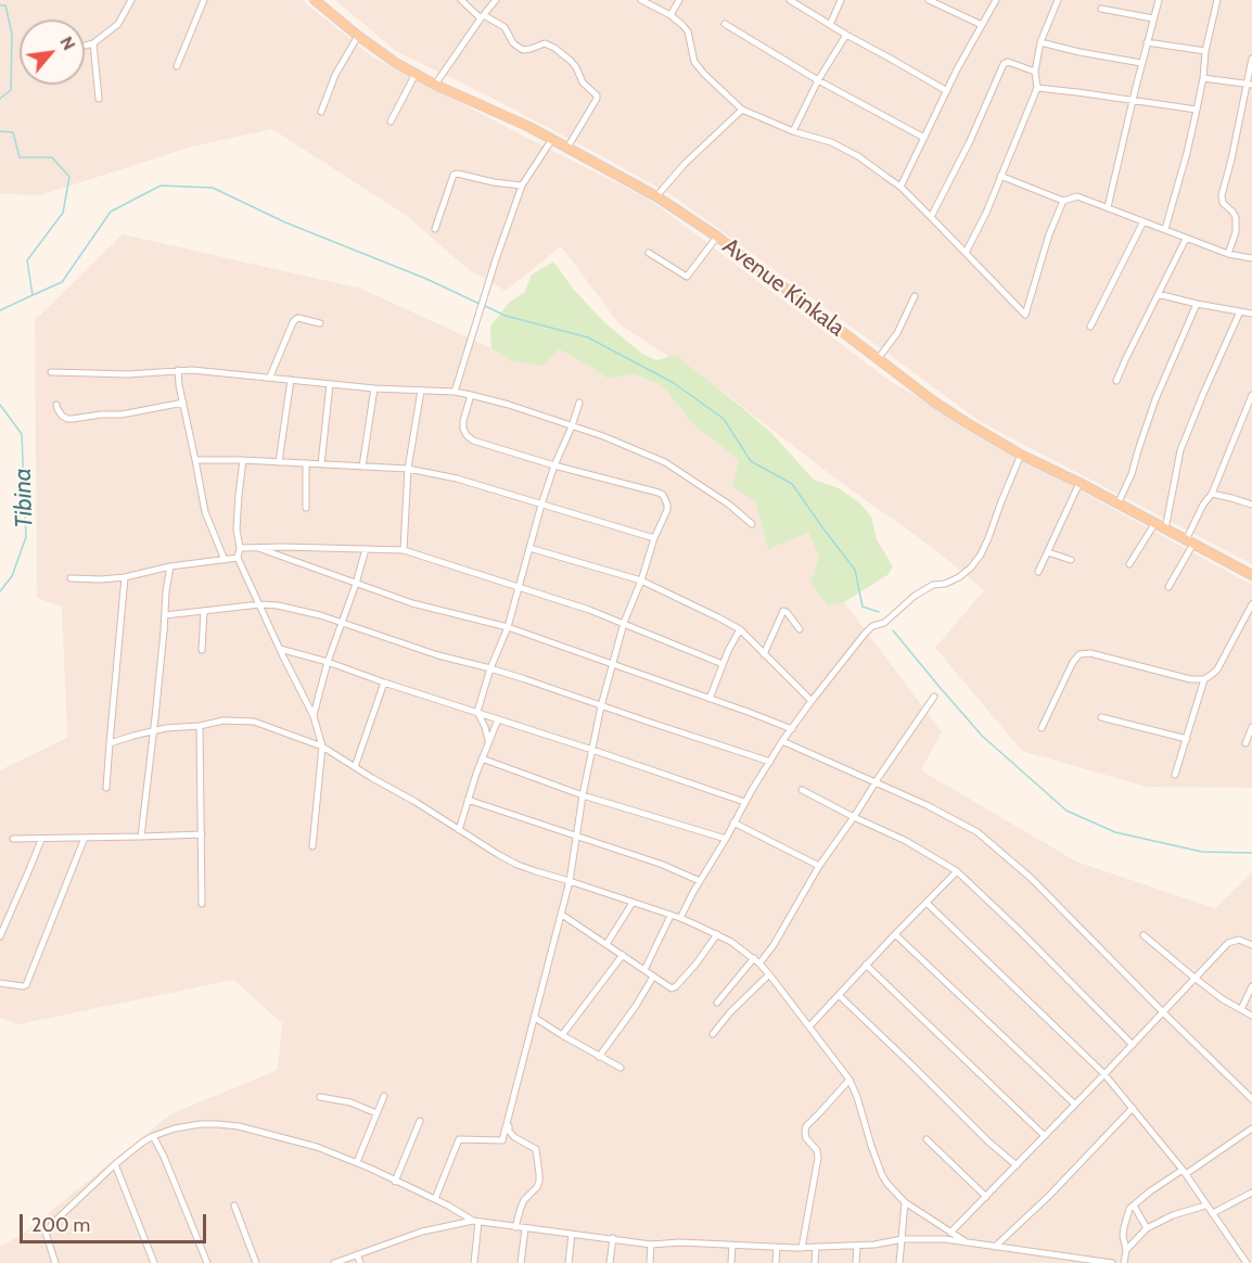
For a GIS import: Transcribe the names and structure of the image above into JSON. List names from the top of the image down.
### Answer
{
  "streets": {
    "main road": ["Avenue Kinkala"]
  },
  "water": ["Tibina"],
  "scale_bar": "200 m",
  "north": "top right"
}
